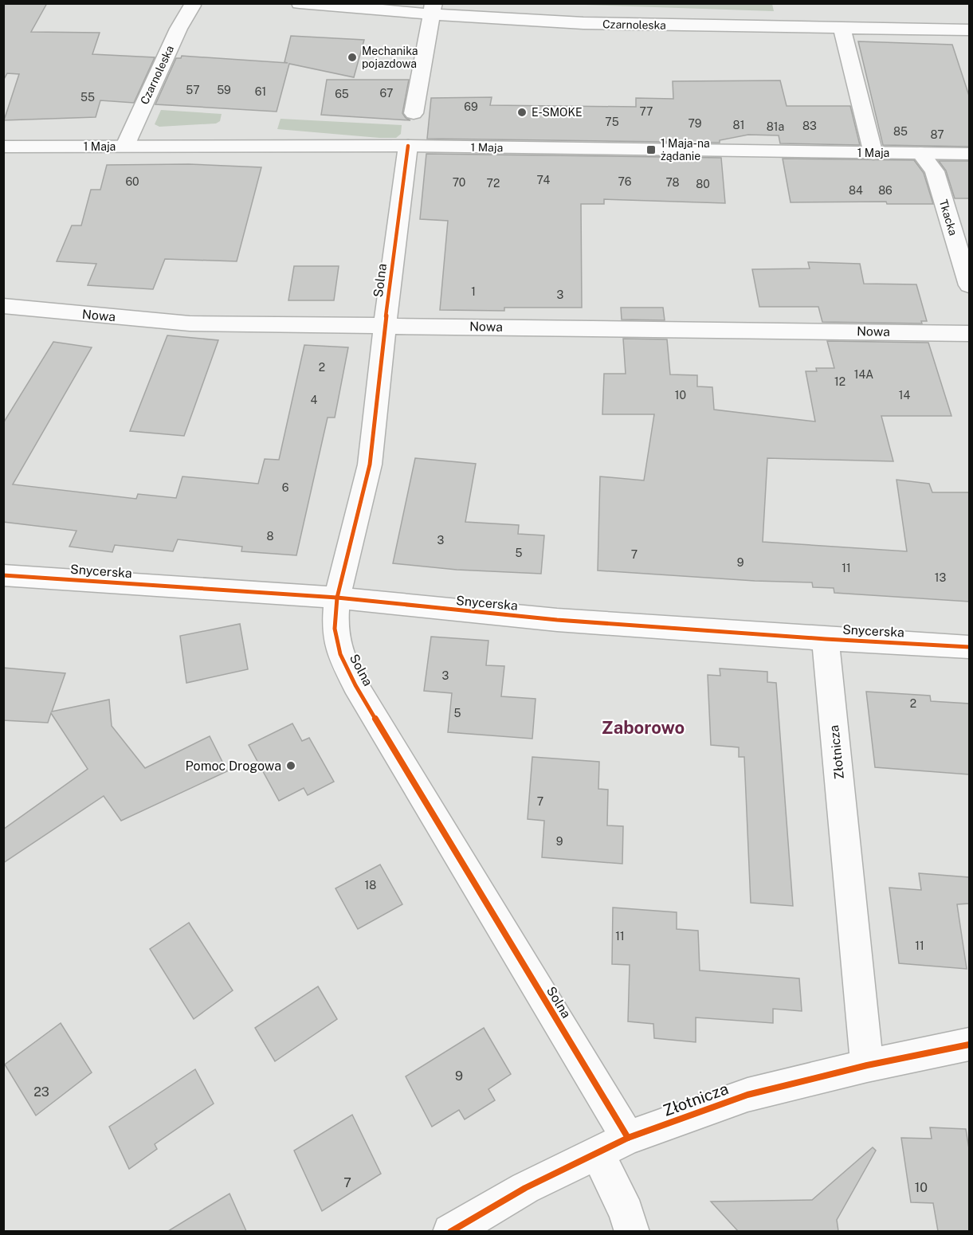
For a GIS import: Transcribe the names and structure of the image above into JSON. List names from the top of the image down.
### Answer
{
  "streets": {
    "street": [
      "Czarnoleska",
      "1 Maja",
      "Tkacka",
      "Solna",
      "Nowa",
      "Snycerska",
      "Złotnicza"
    ]
  },
  "crossings": [
    ["Czarnoleska", "1 Maja"],
    ["1 Maja", "Tkacka"],
    ["1 Maja", "Solna"],
    ["Solna", "Nowa"],
    ["Solna", "Snycerska"],
    ["Solna", "Złotnicza"],
    ["Snycerska", "Złotnicza"]
  ],
  "districts": ["Zaborowo"],
  "places": {
    "other": ["Mechanika pojazdowa", "E-SMOKE", "Pomoc Drogowa"],
    "transit": ["1 Maja-na żądanie"]
  },
  "house_numbers": [
    "57",
    "59",
    "61",
    "67",
    "65",
    "55",
    "69",
    "77",
    "75",
    "79",
    "81",
    "83",
    "81a",
    "85",
    "87",
    "74",
    "60",
    "76",
    "70",
    "78",
    "72",
    "80",
    "84",
    "86",
    "1",
    "3",
    "2",
    "14A",
    "12",
    "10",
    "14",
    "4",
    "6",
    "8",
    "3",
    "5",
    "7",
    "9",
    "11",
    "13",
    "3",
    "2",
    "5",
    "7",
    "9",
    "18",
    "11",
    "11",
    "9",
    "23",
    "7",
    "10"
  ]
}
